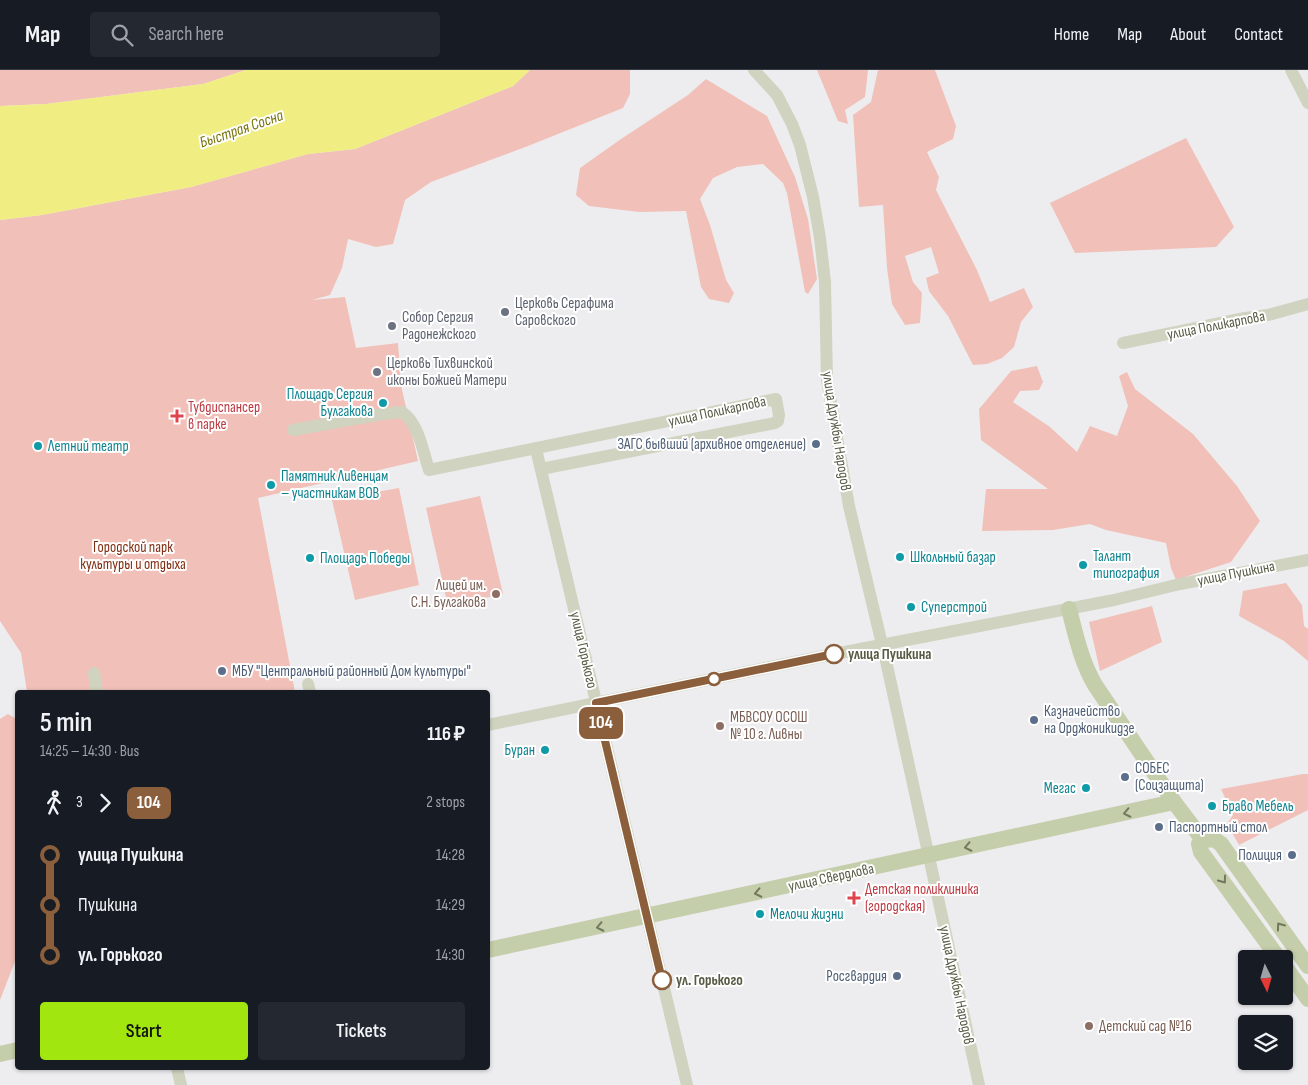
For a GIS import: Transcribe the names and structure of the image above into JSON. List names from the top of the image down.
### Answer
{
  "streets": {
    "main road": ["улица Свердлова"],
    "street": [
      "улица Поликарпова",
      "улица Дружбы Народов",
      "улица Пушкина",
      "улица Горького"
    ]
  },
  "crossings": [
    ["улица Поликарпова", "улица Горького"],
    ["улица Дружбы Народов", "улица Пушкина"],
    ["улица Дружбы Народов", "улица Свердлова"],
    ["улица Пушкина", "улица Горького"],
    ["улица Горького", "улица Свердлова"]
  ],
  "one_way": ["улица Свердлова"],
  "water": ["Быстрая Сосна"],
  "parks": ["Городской парк культуры и отдыха"],
  "places": {
    "other": [
      "Церковь Серафима Саровского",
      "Собор Сергия Радонежского",
      "Церковь Тихвинской иконы Божией Матери",
      "Площадь Сергия Булгакова",
      "ЗАГС бывший (архивное отделение)",
      "Летний театр",
      "Памятник Ливенцам – участникам ВОВ",
      "Школьный базар",
      "Площадь Победы",
      "Талант типография",
      "Лицей им. С.Н. Булгакова",
      "Суперстрой",
      "улица Пушкина",
      "МБУ \"Центральный районный Дом культуры\"",
      "Казначейство на Орджоникидзе",
      "МБВСОУ ОСОШ № 10 г. Ливны",
      "Буран",
      "СОБЕС (Соцзащита)",
      "Мегас",
      "Браво Мебель",
      "Паспортный стол",
      "Полиция",
      "Мелочи жизни",
      "Росгвардия",
      "ул. Горького",
      "Детский сад №16"
    ],
    "health": ["Тубдиспансер в парке", "Детская поликлиника (городская)"]
  },
  "lines": ["bus line 104"],
  "north": "bottom",
  "page": {
    "header": "Map",
    "search": "Search here",
    "nav": [
      "Home",
      "Map",
      "About",
      "Contact"
    ],
    "on_map": "104",
    "heading": ["5 min", "14:25 – 14:30 · Bus", "116 ₽"],
    "legs": ["3", "104", "2 stops"],
    "list": [
      {
        "name": "улица Пушкина",
        "value": "14:28"
      },
      {
        "name": "Пушкина",
        "value": "14:29"
      },
      {
        "name": "ул. Горького",
        "value": "14:30"
      }
    ],
    "buttons": ["Start", "Tickets"]
  }
}
